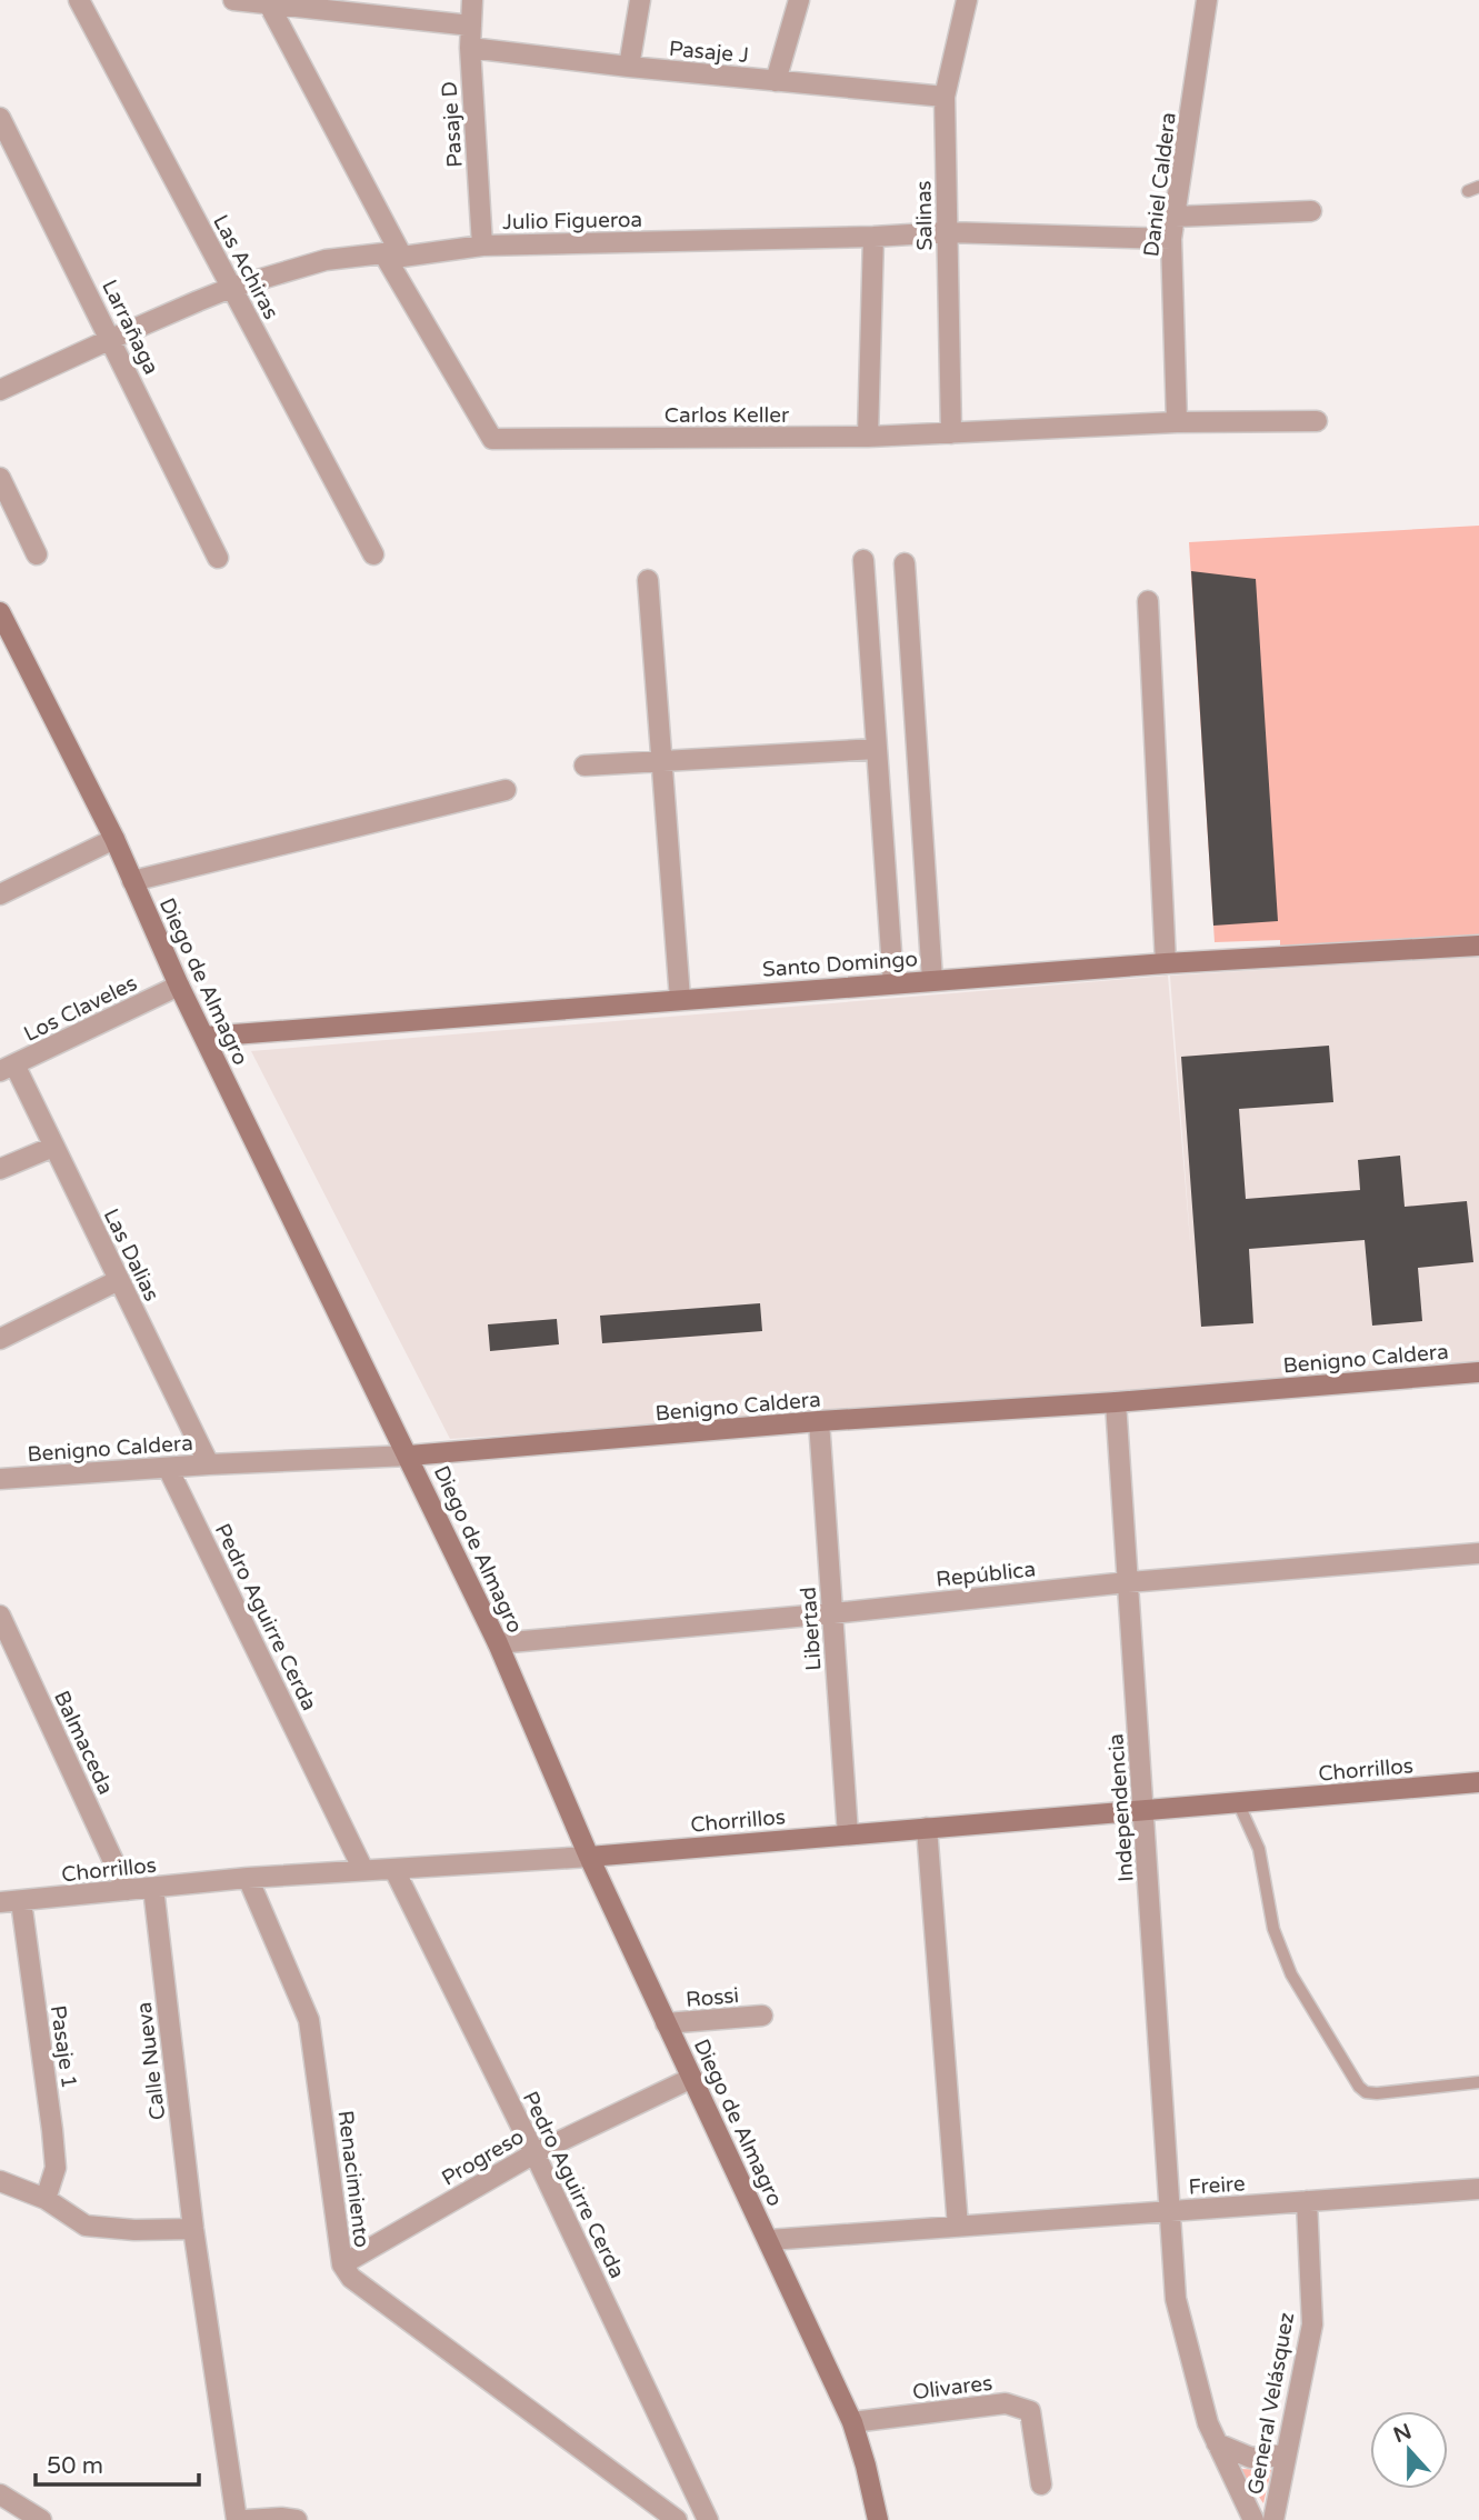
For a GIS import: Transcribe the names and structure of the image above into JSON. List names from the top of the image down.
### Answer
{
  "streets": {
    "street": [
      "Pasaje J",
      "Pasaje D",
      "Daniel Caldera",
      "Salinas",
      "Julio Figueroa",
      "Las Achiras",
      "Larrañaga",
      "Carlos Keller",
      "Santo Domingo",
      "Diego de Almagro",
      "Los Claveles",
      "Las Dalias",
      "Benigno Caldera",
      "República",
      "Pedro Aguirre Cerda",
      "Libertad",
      "Balmaceda",
      "Chorrillos",
      "Independencia",
      "Rossi",
      "Pasaje 1",
      "Calle Nueva",
      "Progreso",
      "Renacimiento",
      "Freire",
      "Olivares",
      "General Velásquez"
    ]
  },
  "crossings": [
    ["Pasaje J", "Pasaje D"],
    ["Pasaje J", "Salinas"],
    ["Pasaje D", "Julio Figueroa"],
    ["Daniel Caldera", "Julio Figueroa"],
    ["Daniel Caldera", "Carlos Keller"],
    ["Salinas", "Julio Figueroa"],
    ["Salinas", "Carlos Keller"],
    ["Julio Figueroa", "Las Achiras"],
    ["Julio Figueroa", "Larrañaga"],
    ["Julio Figueroa", "Carlos Keller"],
    ["Santo Domingo", "Diego de Almagro"],
    ["Diego de Almagro", "Los Claveles"],
    ["Diego de Almagro", "Benigno Caldera"],
    ["Diego de Almagro", "República"],
    ["Diego de Almagro", "Chorrillos"],
    ["Diego de Almagro", "Rossi"],
    ["Diego de Almagro", "Progreso"],
    ["Diego de Almagro", "Freire"],
    ["Diego de Almagro", "Olivares"],
    ["Los Claveles", "Las Dalias"],
    ["Las Dalias", "Benigno Caldera"],
    ["Benigno Caldera", "Pedro Aguirre Cerda"],
    ["Benigno Caldera", "Libertad"],
    ["Benigno Caldera", "Independencia"],
    ["República", "Libertad"],
    ["República", "Independencia"],
    ["Pedro Aguirre Cerda", "Chorrillos"],
    ["Pedro Aguirre Cerda", "Progreso"],
    ["Libertad", "Chorrillos"],
    ["Balmaceda", "Chorrillos"],
    ["Chorrillos", "Independencia"],
    ["Chorrillos", "Pasaje 1"],
    ["Chorrillos", "Calle Nueva"],
    ["Chorrillos", "Renacimiento"],
    ["Independencia", "Freire"],
    ["Independencia", "General Velásquez"],
    ["Progreso", "Renacimiento"],
    ["Freire", "General Velásquez"]
  ],
  "scale_bar": "50 m",
  "north": "top"
}
